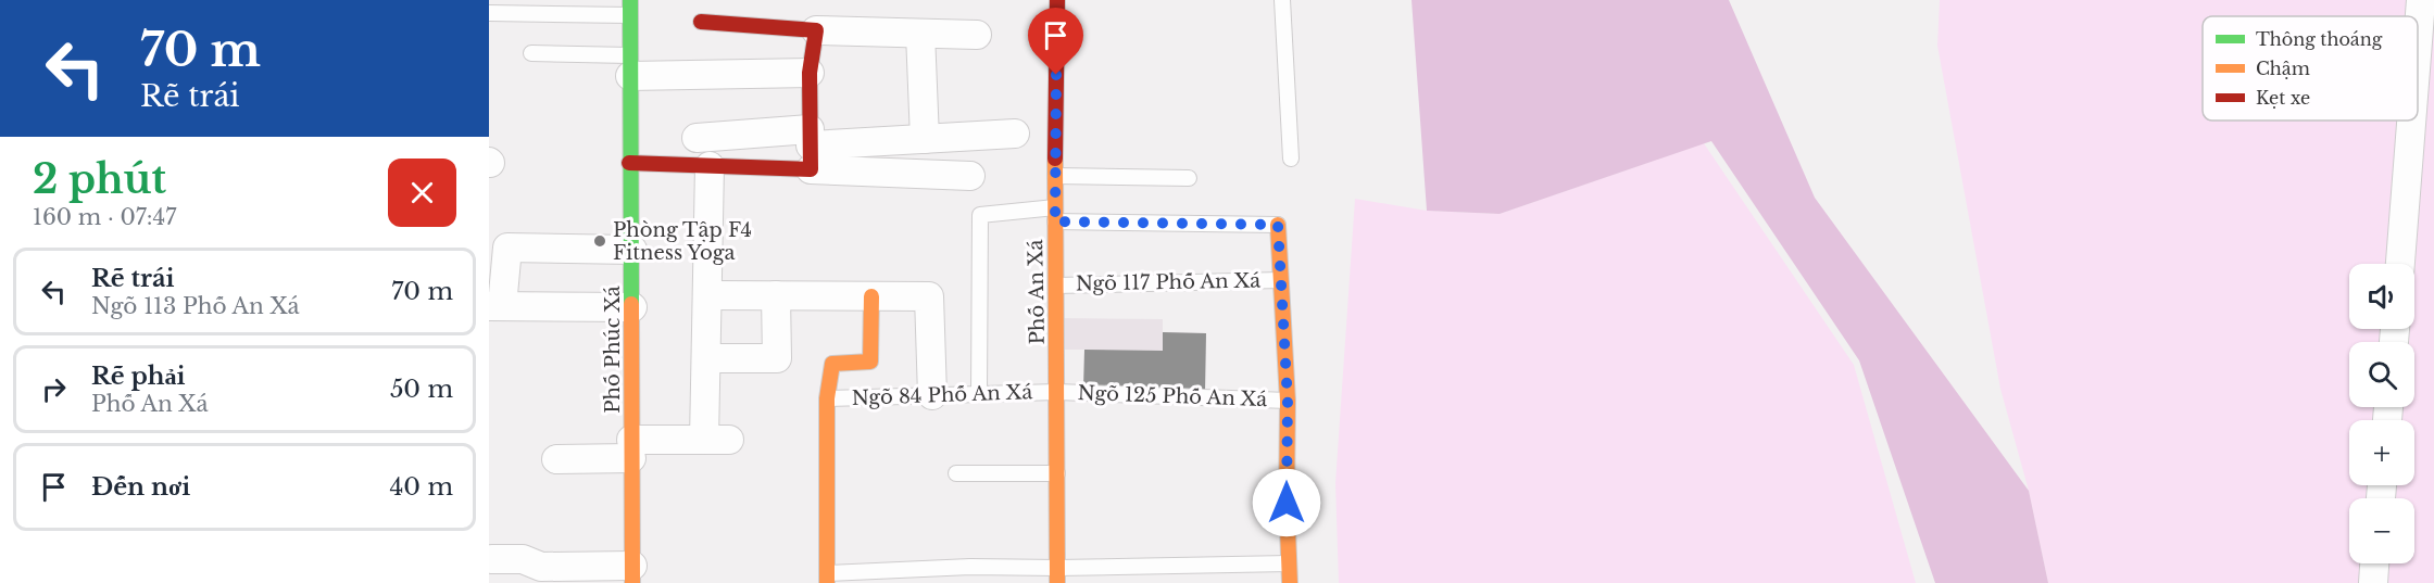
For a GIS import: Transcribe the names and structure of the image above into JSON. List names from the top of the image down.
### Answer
{
  "streets": {
    "street": ["Phố An Xá", "Phố Phúc Xá"],
    "lane": ["Ngõ 117 Phố An Xá", "Ngõ 84 Phố An Xá", "Ngõ 125 Phố An Xá"]
  },
  "crossings": [
    ["Ngõ 117 Phố An Xá", "Phố An Xá"],
    ["Phố An Xá", "Ngõ 84 Phố An Xá"],
    ["Phố An Xá", "Ngõ 125 Phố An Xá"],
    ["Ngõ 84 Phố An Xá", "Ngõ 125 Phố An Xá"]
  ],
  "places": ["Phòng Tập F4 Fitness Yoga"],
  "legend": ["Thông thoáng", "Chậm", "Kẹt xe"],
  "page": {
    "turn": ["70 m", "Rẽ trái"],
    "heading": ["2 phút", "160 m · 07:47"],
    "list": [
      {
        "name": "Rẽ trái",
        "note": "Ngõ 113 Phố An Xá",
        "value": "70 m"
      },
      {
        "name": "Rẽ phải",
        "note": "Phố An Xá",
        "value": "50 m"
      },
      {
        "name": "Đến nơi",
        "value": "40 m"
      }
    ],
    "map_buttons": ["+", "−"]
  }
}
